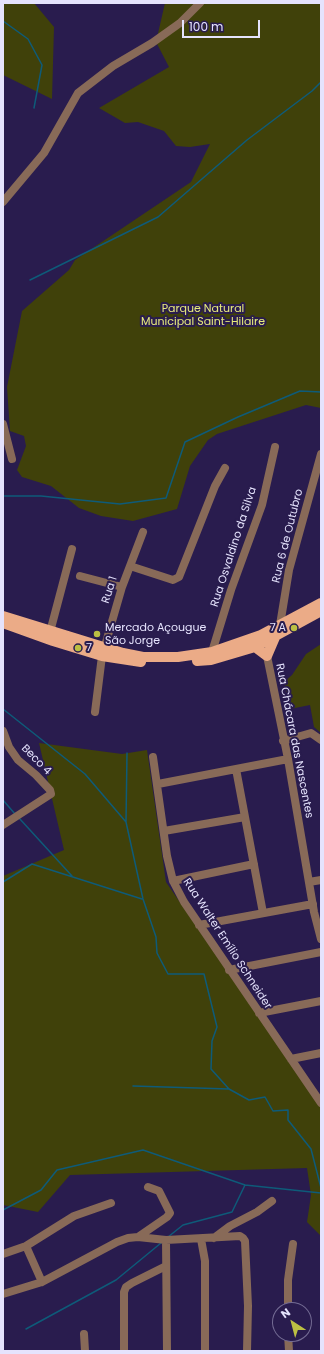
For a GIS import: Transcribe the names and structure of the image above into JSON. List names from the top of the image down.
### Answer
{
  "streets": {
    "street": [
      "Rua 6 de Outubro",
      "Rua Osvaldino da Silva",
      "Rua 1",
      "Rua Chácara das Nascentes",
      "Beco 4",
      "Rua Walter Emílio Schneider"
    ]
  },
  "parks": ["Parque Natural Municipal Saint-Hilaire"],
  "places": ["7 A", "Mercado Açougue São Jorge", "7"],
  "scale_bar": "100 m",
  "north": "top left"
}
